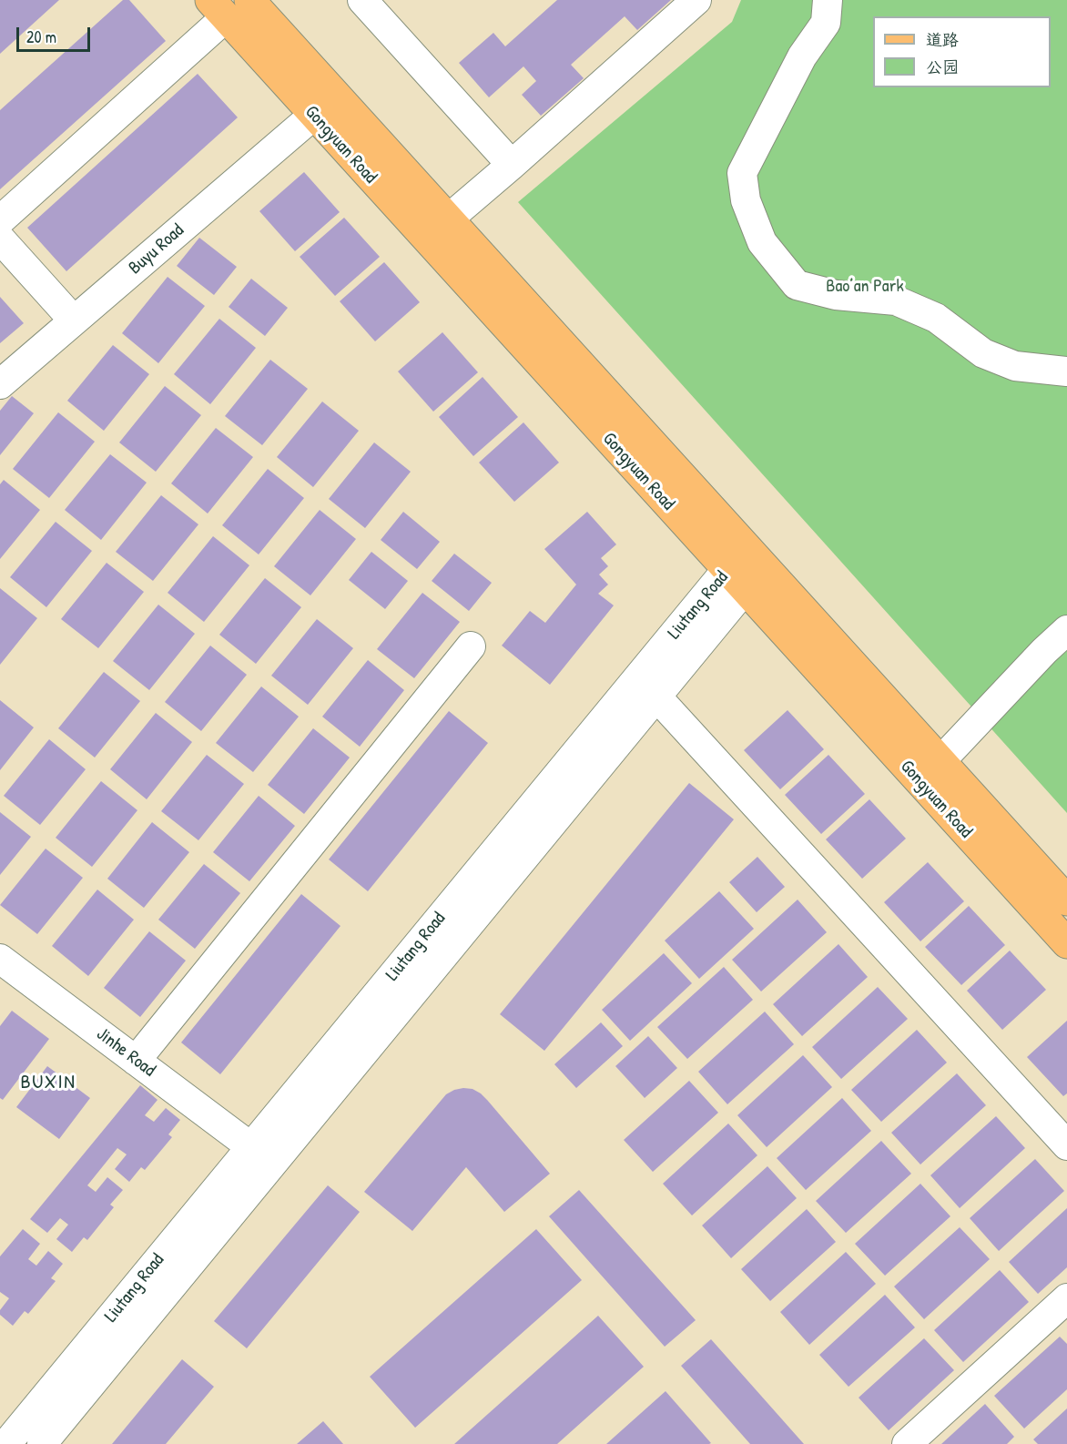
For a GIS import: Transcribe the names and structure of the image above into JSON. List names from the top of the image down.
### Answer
{
  "streets": {
    "main road": ["Gongyuan Road"],
    "street": ["Buyu Road", "Liutang Road", "Jinhe Road"]
  },
  "crossings": [
    ["Gongyuan Road", "Buyu Road"],
    ["Gongyuan Road", "Liutang Road"],
    ["Liutang Road", "Jinhe Road"]
  ],
  "districts": ["BUXIN"],
  "parks": ["Bao’an Park"],
  "legend": ["道路", "公园"],
  "scale_bar": "20 m"
}
